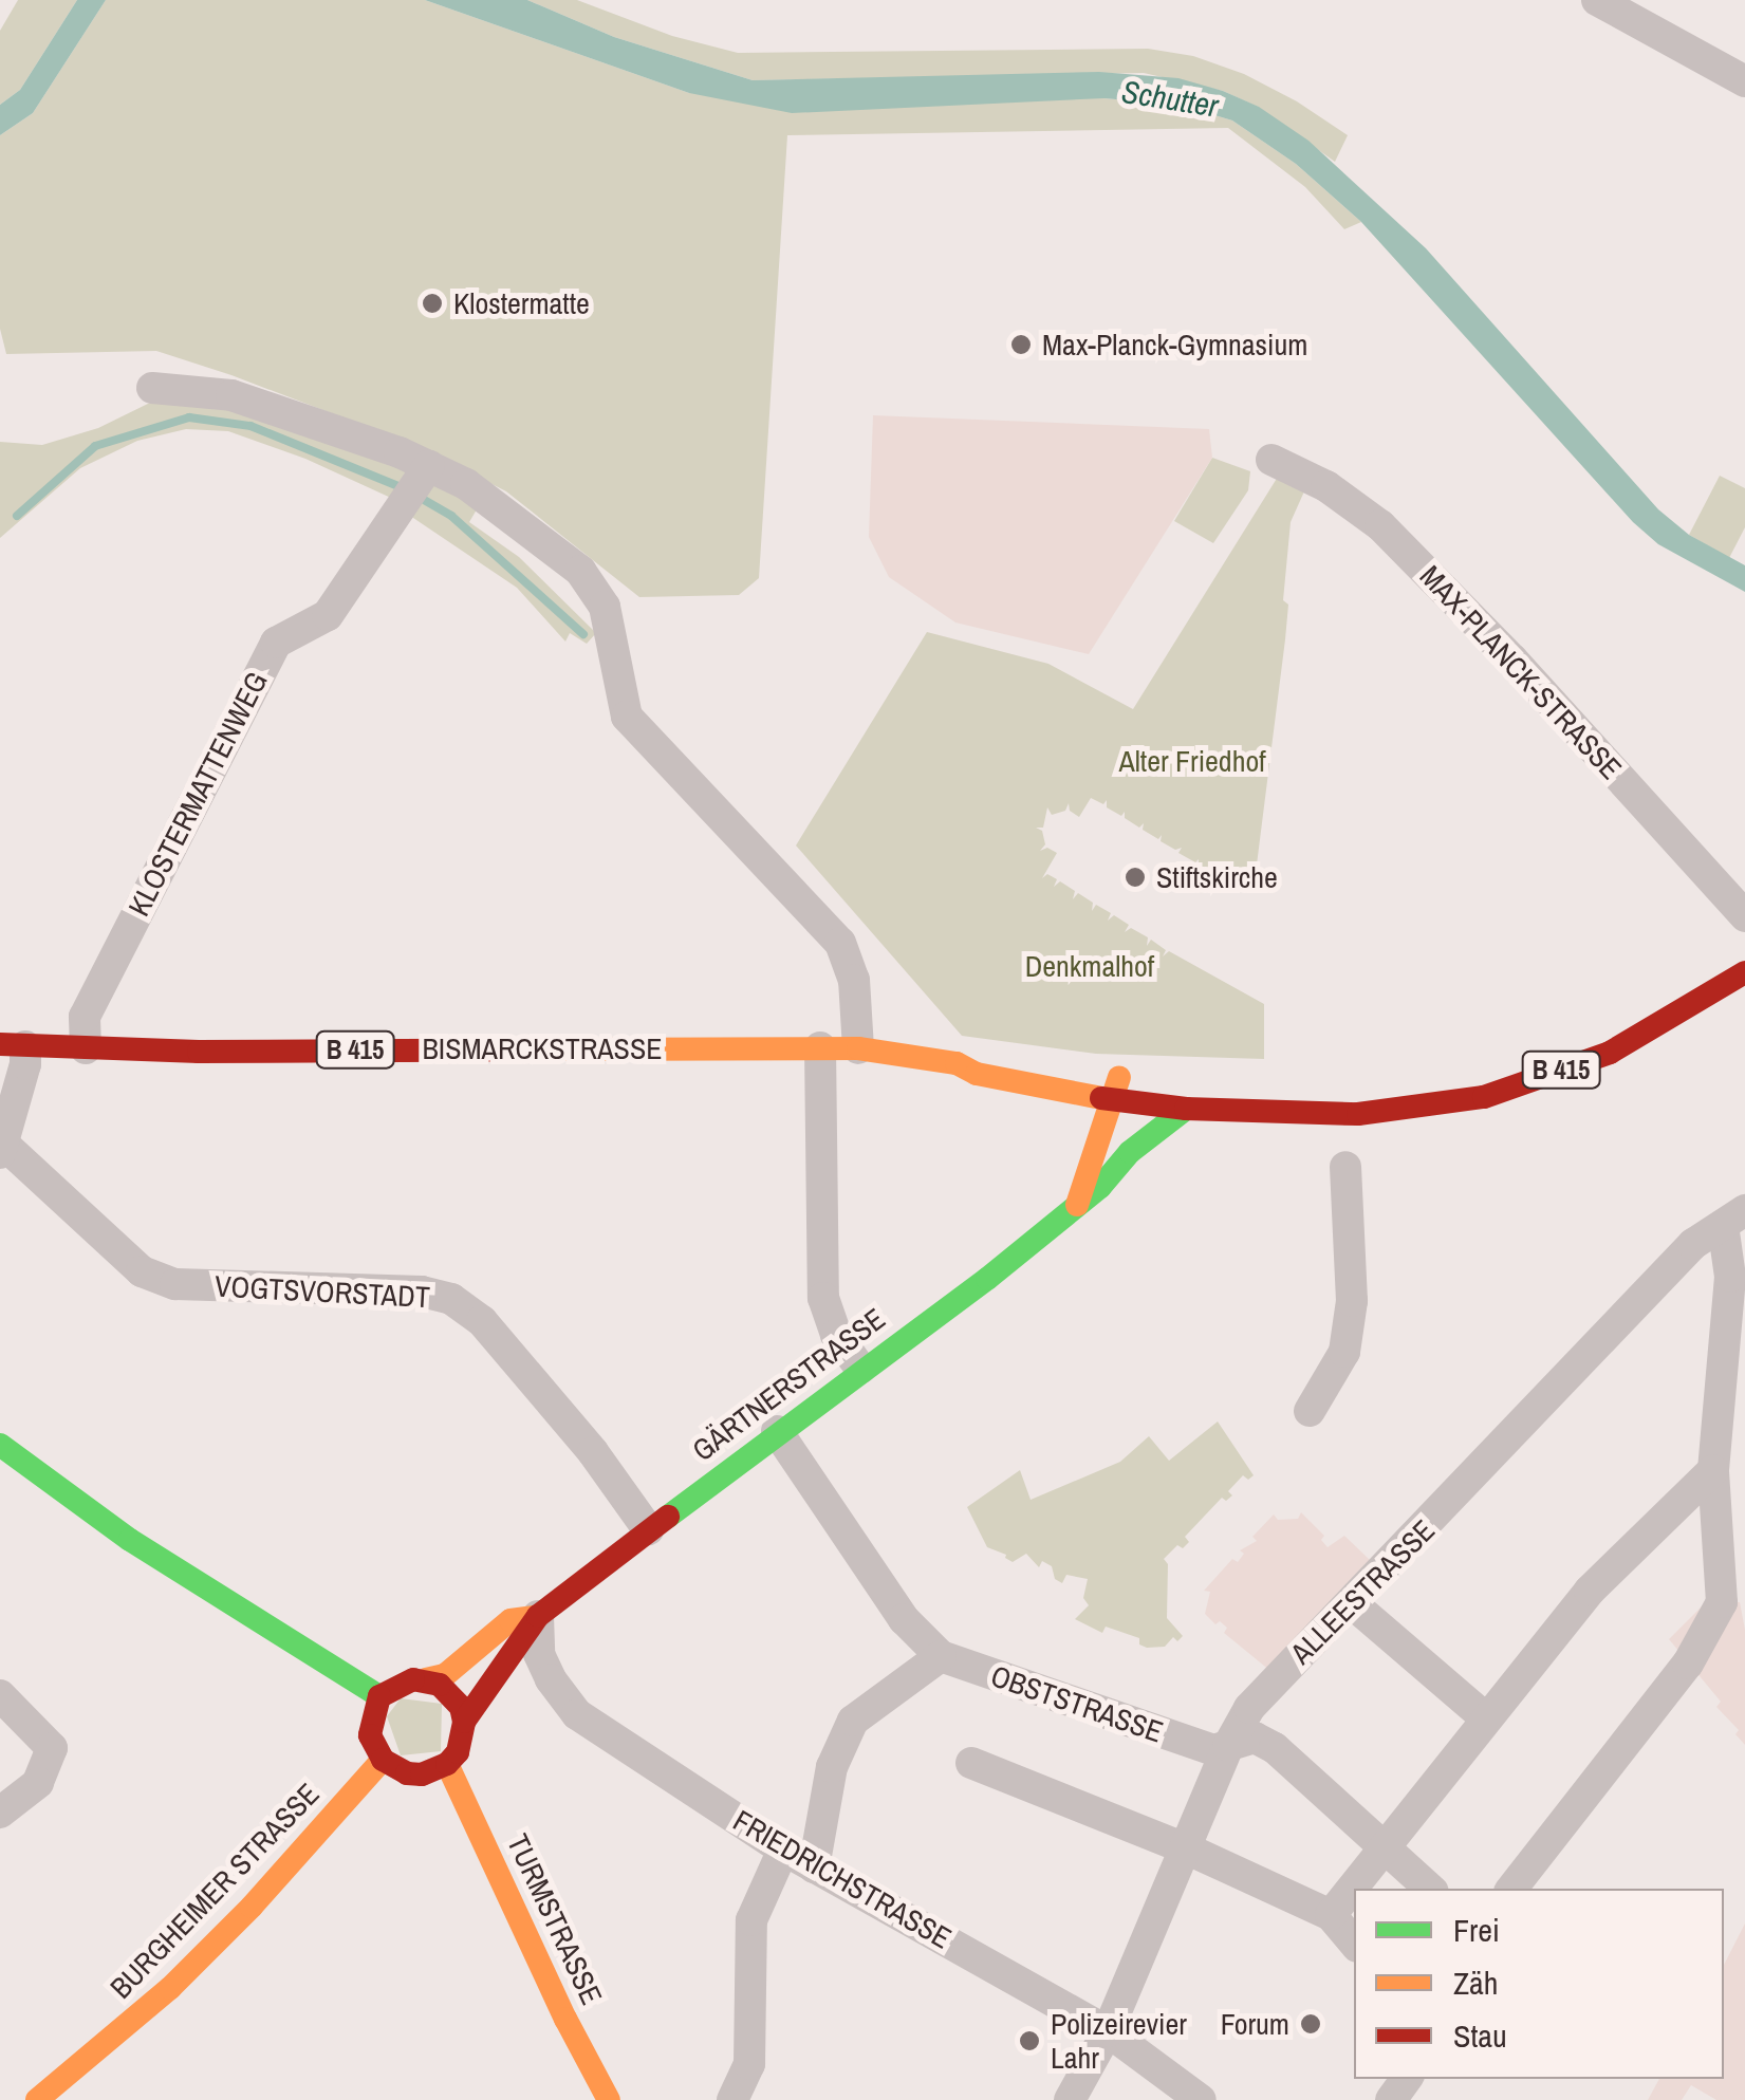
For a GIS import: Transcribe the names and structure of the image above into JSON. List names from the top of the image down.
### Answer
{
  "streets": {
    "street": [
      "MAX-PLANCK-STRASSE",
      "KLOSTERMATTENWEG",
      "BISMARCKSTRASSE",
      "B 415",
      "VOGTSVORSTADT",
      "GÄRTNERSTRASSE",
      "ALLEESTRASSE",
      "OBSTSTRASSE",
      "FRIEDRICHSTRASSE",
      "BURGHEIMER STRASSE",
      "TURMSTRASSE"
    ]
  },
  "crossings": [
    ["KLOSTERMATTENWEG", "BISMARCKSTRASSE"],
    ["BISMARCKSTRASSE", "B 415"],
    ["B 415", "GÄRTNERSTRASSE"],
    ["VOGTSVORSTADT", "GÄRTNERSTRASSE"],
    ["GÄRTNERSTRASSE", "OBSTSTRASSE"],
    ["GÄRTNERSTRASSE", "FRIEDRICHSTRASSE"],
    ["GÄRTNERSTRASSE", "BURGHEIMER STRASSE"],
    ["GÄRTNERSTRASSE", "TURMSTRASSE"],
    ["ALLEESTRASSE", "OBSTSTRASSE"],
    ["ALLEESTRASSE", "FRIEDRICHSTRASSE"],
    ["BURGHEIMER STRASSE", "TURMSTRASSE"]
  ],
  "water": ["Schutter"],
  "parks": ["Alter Friedhof", "Denkmalhof"],
  "places": [
    "Klostermatte",
    "Max-Planck-Gymnasium",
    "Stiftskirche",
    "Forum",
    "Polizeirevier Lahr"
  ],
  "legend": ["Frei", "Zäh", "Stau"]
}
